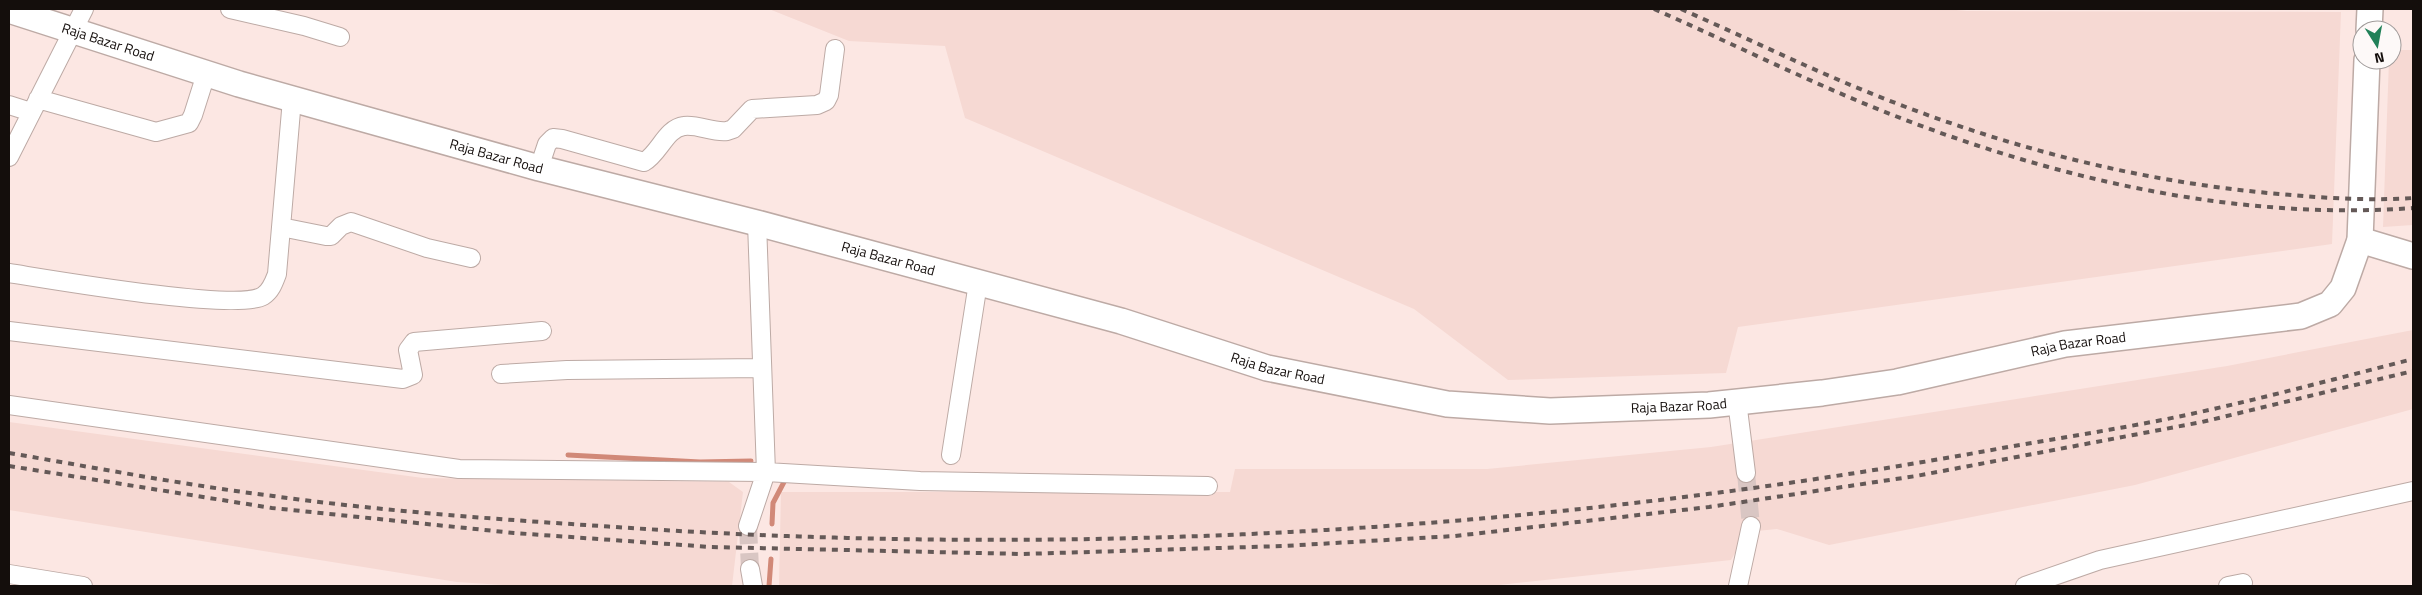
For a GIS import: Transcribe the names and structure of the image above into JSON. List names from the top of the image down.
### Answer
{
  "streets": {
    "street": ["Raja Bazar Road"]
  },
  "north": "bottom"
}
